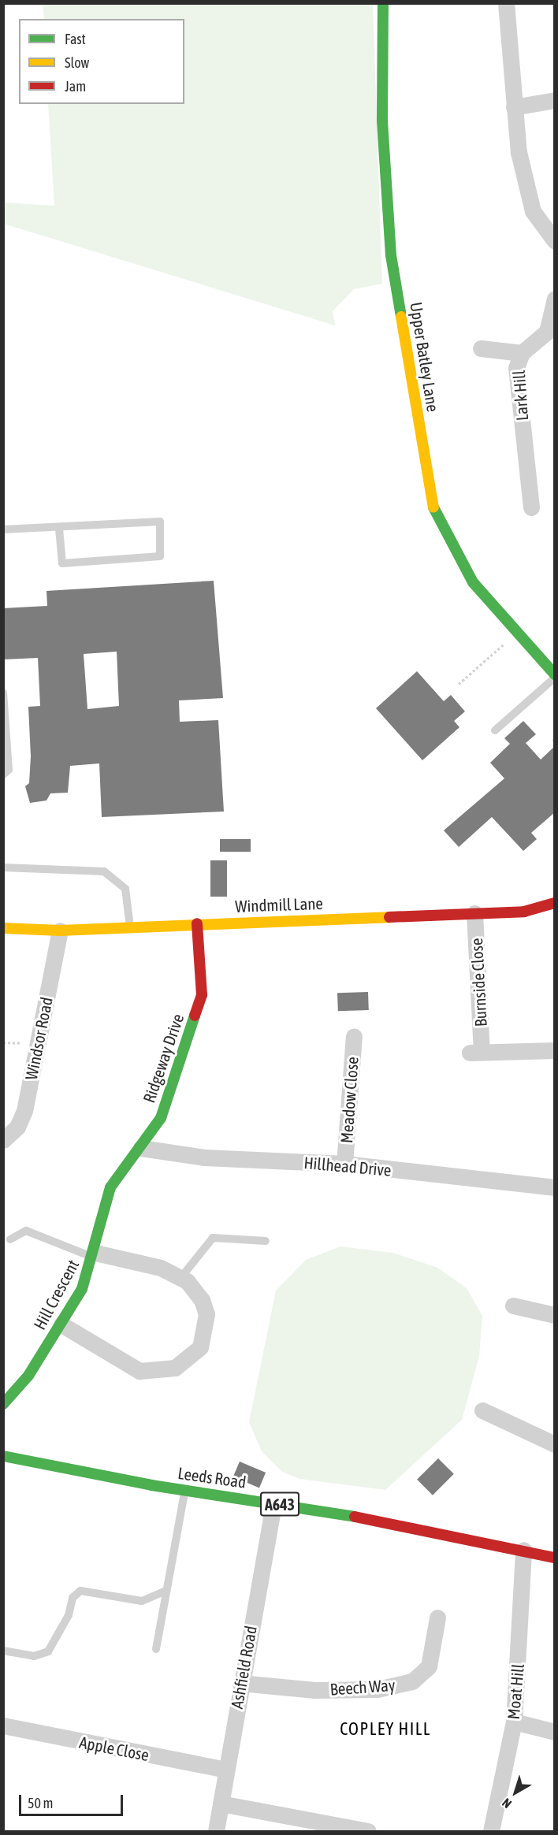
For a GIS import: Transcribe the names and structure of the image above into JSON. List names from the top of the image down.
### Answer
{
  "streets": {
    "street": [
      "Upper Batley Lane",
      "Lark Hill",
      "Windmill Lane",
      "Burnside Close",
      "Windsor Road",
      "Ridgeway Drive",
      "Meadow Close",
      "Hillhead Drive",
      "Hill Crescent",
      "Leeds Road",
      "A643",
      "Ashfield Road",
      "Beech Way",
      "Moat Hill",
      "Apple Close"
    ]
  },
  "crossings": [
    ["Windmill Lane", "Burnside Close"],
    ["Windmill Lane", "Windsor Road"],
    ["Windmill Lane", "Ridgeway Drive"],
    ["Ridgeway Drive", "Hillhead Drive"],
    ["Ridgeway Drive", "Hill Crescent"],
    ["Meadow Close", "Hillhead Drive"],
    ["Leeds Road", "Ashfield Road"],
    ["Leeds Road", "Moat Hill"],
    ["Ashfield Road", "Beech Way"],
    ["Ashfield Road", "Apple Close"]
  ],
  "districts": ["COPLEY HILL"],
  "legend": ["Fast", "Slow", "Jam"],
  "scale_bar": "50 m",
  "north": "bottom left"
}
